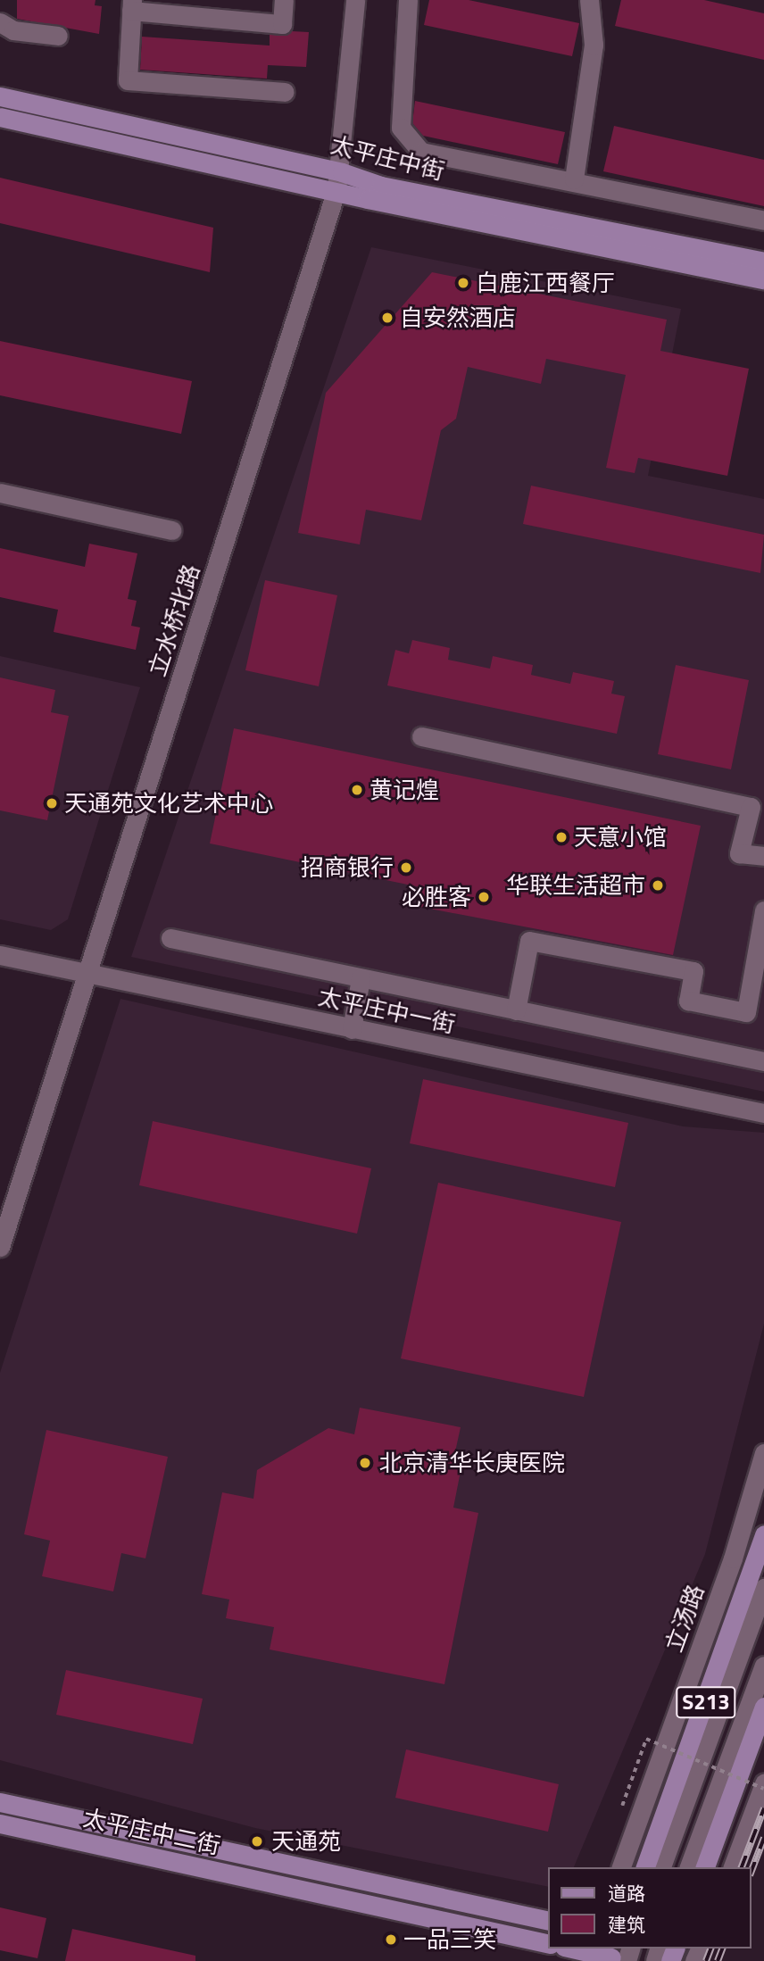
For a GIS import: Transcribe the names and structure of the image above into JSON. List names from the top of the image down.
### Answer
{
  "streets": {
    "main road": [
      "太平庄中街",
      "立汤路",
      "S213",
      "太平庄中二街"
    ],
    "street": ["立水桥北路", "太平庄中一街"]
  },
  "crossings": [
    ["太平庄中街", "立水桥北路"],
    ["立水桥北路", "太平庄中一街"]
  ],
  "places": [
    "白鹿江西餐厅",
    "自安然酒店",
    "黄记煌",
    "天通苑文化艺术中心",
    "天意小馆",
    "招商银行",
    "华联生活超市",
    "必胜客",
    "北京清华长庚医院",
    "天通苑",
    "一品三笑"
  ],
  "legend": ["道路", "建筑"]
}
